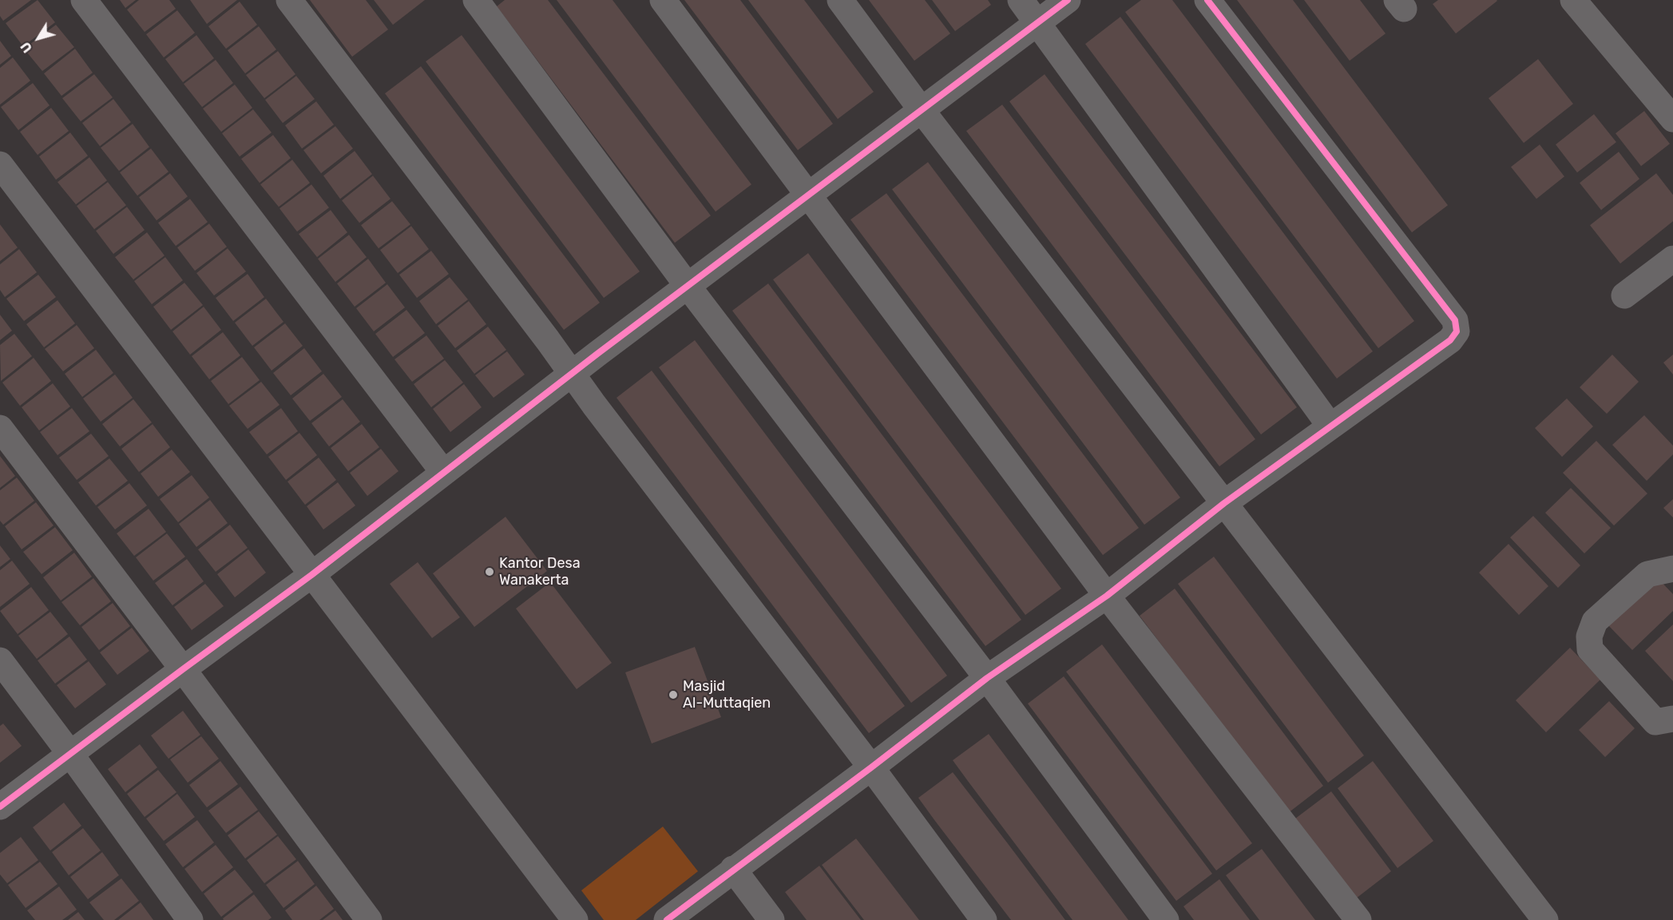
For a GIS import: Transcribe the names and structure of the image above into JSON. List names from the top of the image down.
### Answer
{
  "places": ["Kantor Desa Wanakerta", "Masjid Al-Muttaqien"],
  "north": "bottom left"
}
